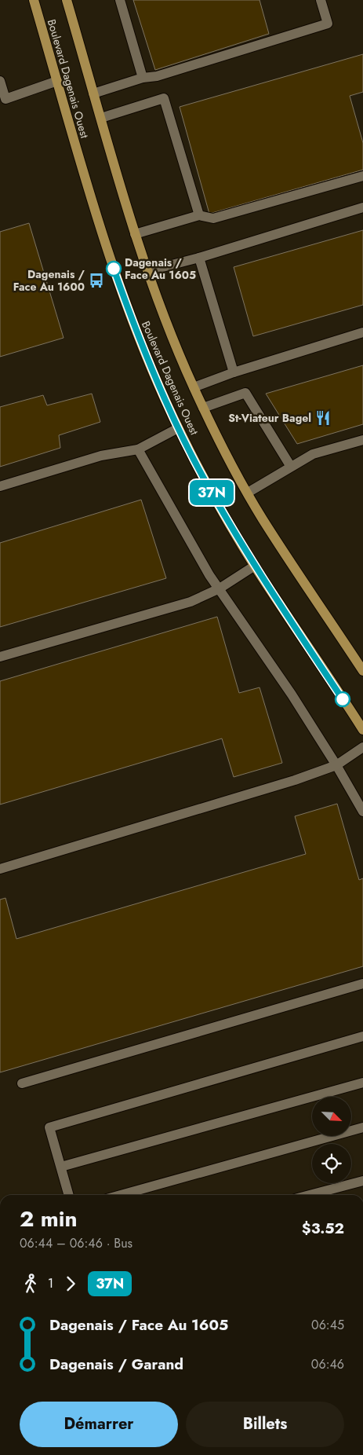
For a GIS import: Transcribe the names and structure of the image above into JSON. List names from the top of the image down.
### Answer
{
  "streets": {
    "main road": ["Boulevard Dagenais Ouest"]
  },
  "places": {
    "other": ["Dagenais / Face Au 1605"],
    "bus stop": ["Dagenais / Face Au 1600"],
    "restaurant": ["St-Viateur Bagel"]
  },
  "lines": ["bus line 37N"],
  "north": "bottom right",
  "page": {
    "on_map": "37N",
    "heading": ["2 min", "06:44 – 06:46 · Bus", "$3.52"],
    "legs": ["1", "37N"],
    "list": [
      {
        "name": "Dagenais / Face Au 1605",
        "value": "06:45"
      },
      {
        "name": "Dagenais / Garand",
        "value": "06:46"
      }
    ],
    "buttons": ["Démarrer", "Billets"]
  }
}
